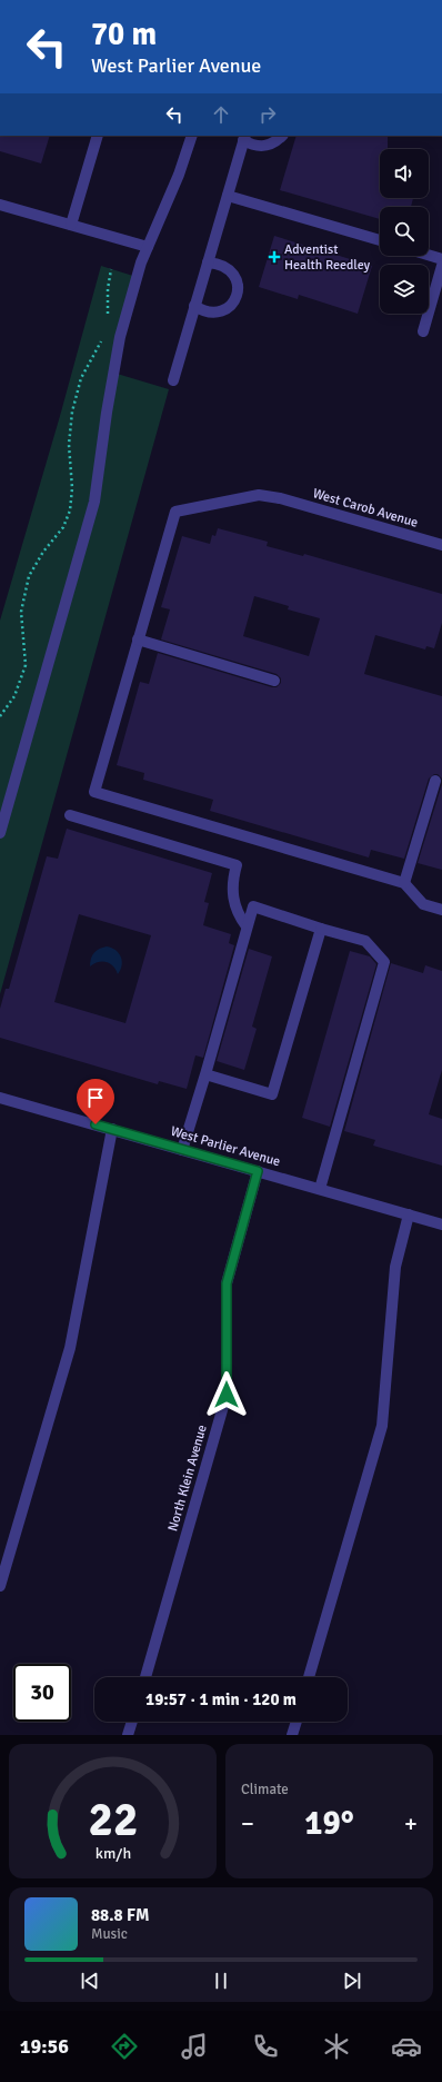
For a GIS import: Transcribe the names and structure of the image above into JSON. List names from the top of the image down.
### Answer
{
  "streets": {
    "street": ["West Carob Avenue", "West Parlier Avenue", "North Klein Avenue"]
  },
  "crossings": [
    ["West Parlier Avenue", "North Klein Avenue"]
  ],
  "places": {
    "health": ["Adventist Health Reedley"]
  },
  "page": {
    "turn": ["70 m", "West Parlier Avenue"],
    "limit": "30",
    "trip": "19:57 · 1 min · 120 m",
    "tile": "Climate",
    "heat": ["−", "19°", "+"],
    "song": ["88.8 FM", "Music"],
    "tabs": "19:56",
    "gauge": ["22", "km/h"]
  }
}
